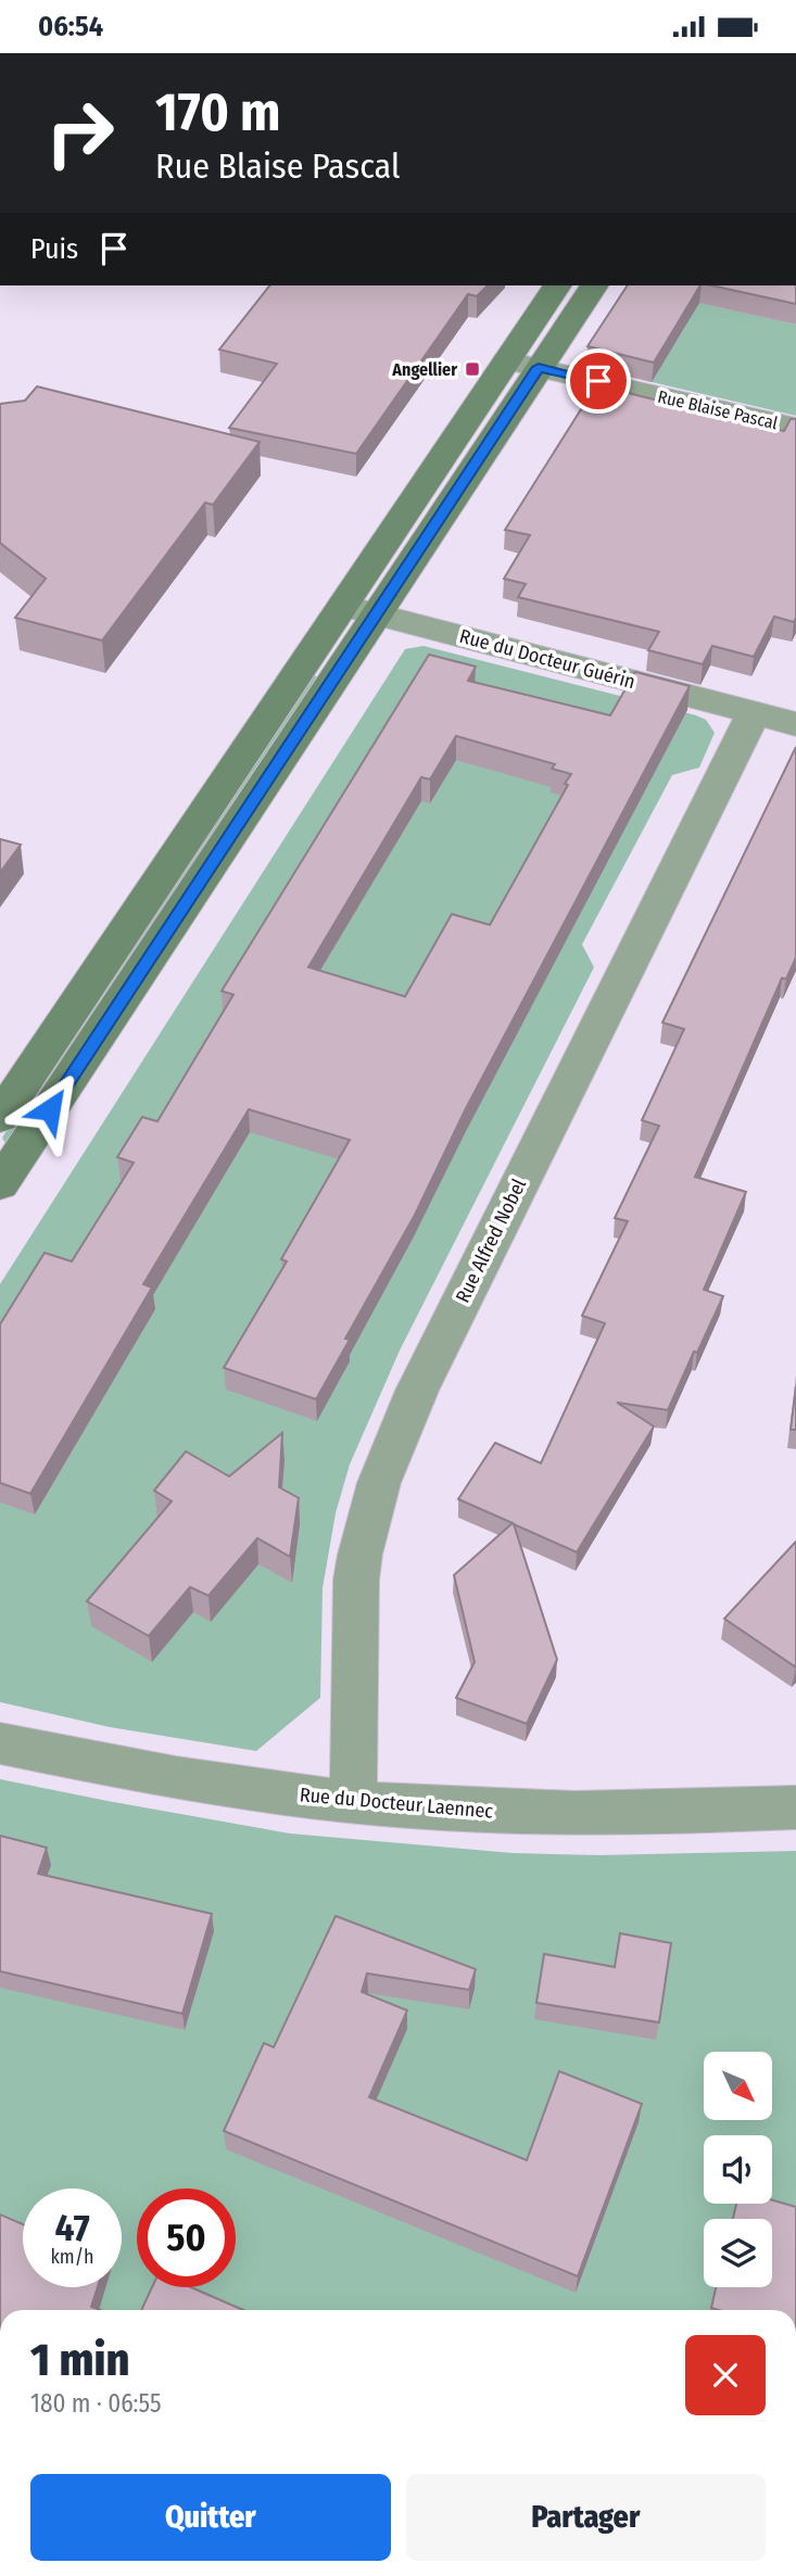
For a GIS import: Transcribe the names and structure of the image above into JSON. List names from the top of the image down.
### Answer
{
  "streets": {
    "street": [
      "Rue Blaise Pascal",
      "Rue du Docteur Guérin",
      "Rue Alfred Nobel",
      "Rue du Docteur Laennec"
    ]
  },
  "crossings": [
    ["Rue du Docteur Guérin", "Rue Alfred Nobel"],
    ["Rue Alfred Nobel", "Rue du Docteur Laennec"]
  ],
  "places": {
    "transit": ["Angellier"]
  },
  "north": "bottom right",
  "page": {
    "status": "06:54",
    "turn": ["170 m", "Rue Blaise Pascal"],
    "then": "Puis",
    "speed": "47 km/h",
    "limit": "50",
    "heading": ["1 min", "180 m · 06:55"],
    "buttons": ["Quitter", "Partager"]
  }
}
